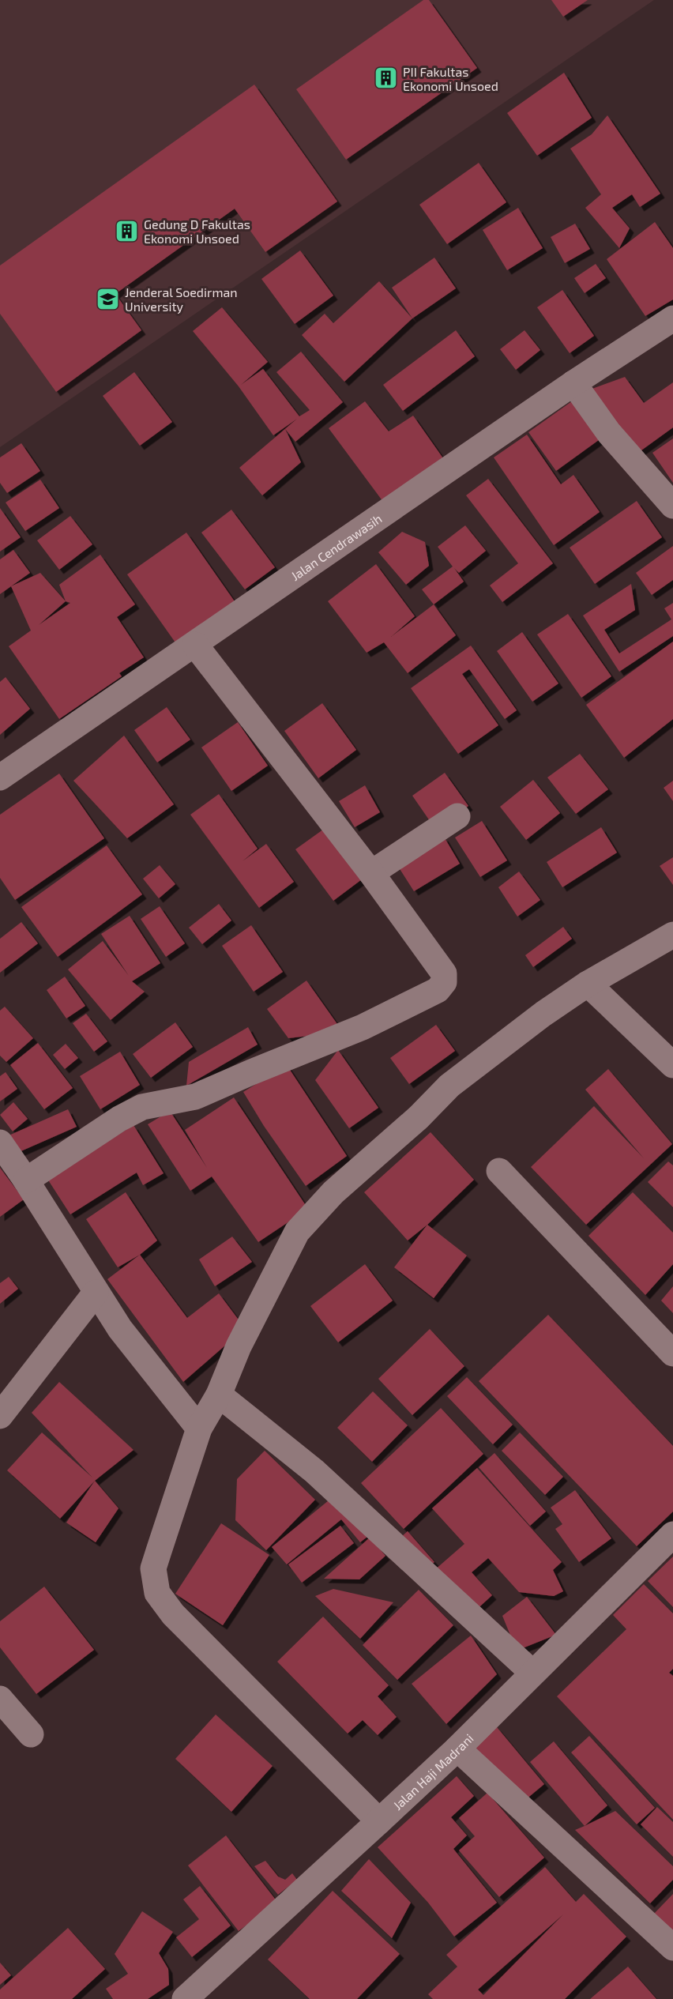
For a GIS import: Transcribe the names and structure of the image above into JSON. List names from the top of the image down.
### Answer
{
  "streets": {
    "street": ["Jalan Cendrawasih", "Jalan Haji Madrani"]
  },
  "places": {
    "building": ["PII Fakultas Ekonomi Unsoed", "Gedung D Fakultas Ekonomi Unsoed"],
    "school or university": ["Jenderal Soedirman University"]
  }
}
